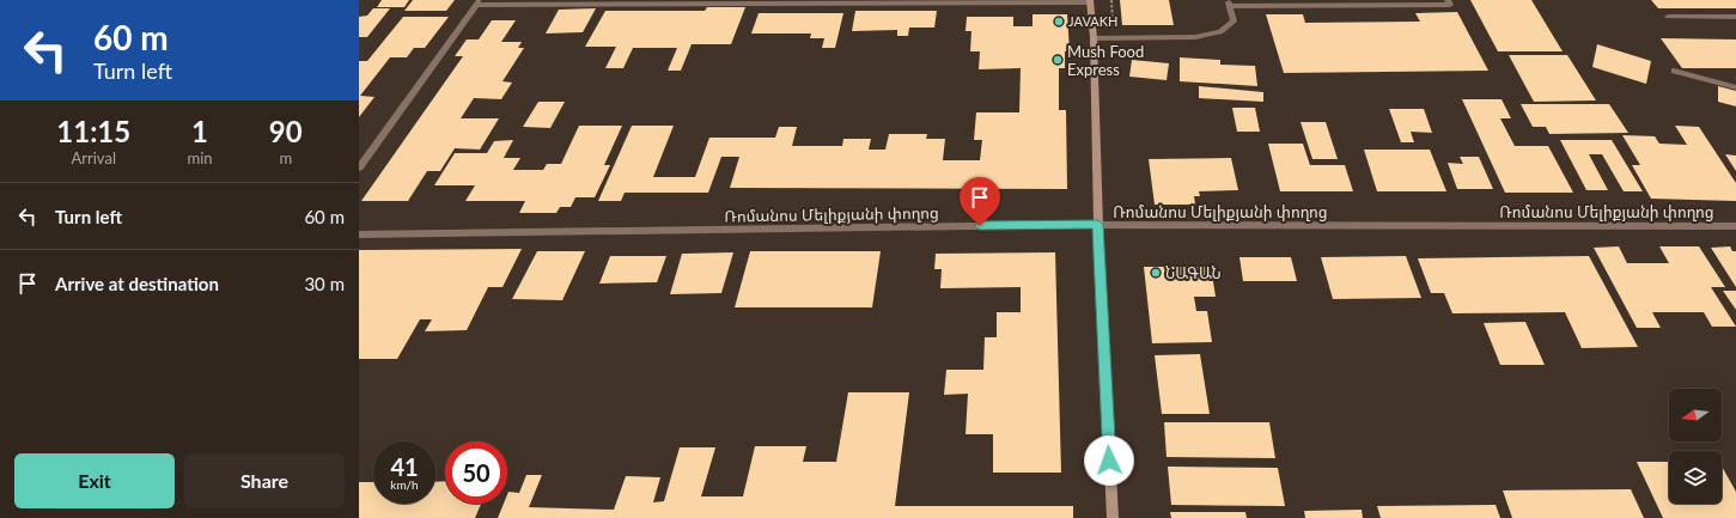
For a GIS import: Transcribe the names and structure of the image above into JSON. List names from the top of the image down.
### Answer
{
  "streets": {
    "street": ["Ռոմանոս Մելիքյանի փողոց"]
  },
  "places": ["JAVAKH", "Mush Food Express", "ՆԱԳԱՆ"],
  "north": "left",
  "page": {
    "turn": ["60 m", "Turn left"],
    "eta": [
      "11:15",
      "Arrival",
      "1",
      "min",
      "90",
      "m"
    ],
    "list": [
      {
        "name": "Turn left",
        "value": "60 m"
      },
      {
        "name": "Arrive at destination",
        "value": "30 m"
      }
    ],
    "speed": "41 km/h",
    "limit": "50",
    "buttons": ["Exit", "Share"]
  }
}
